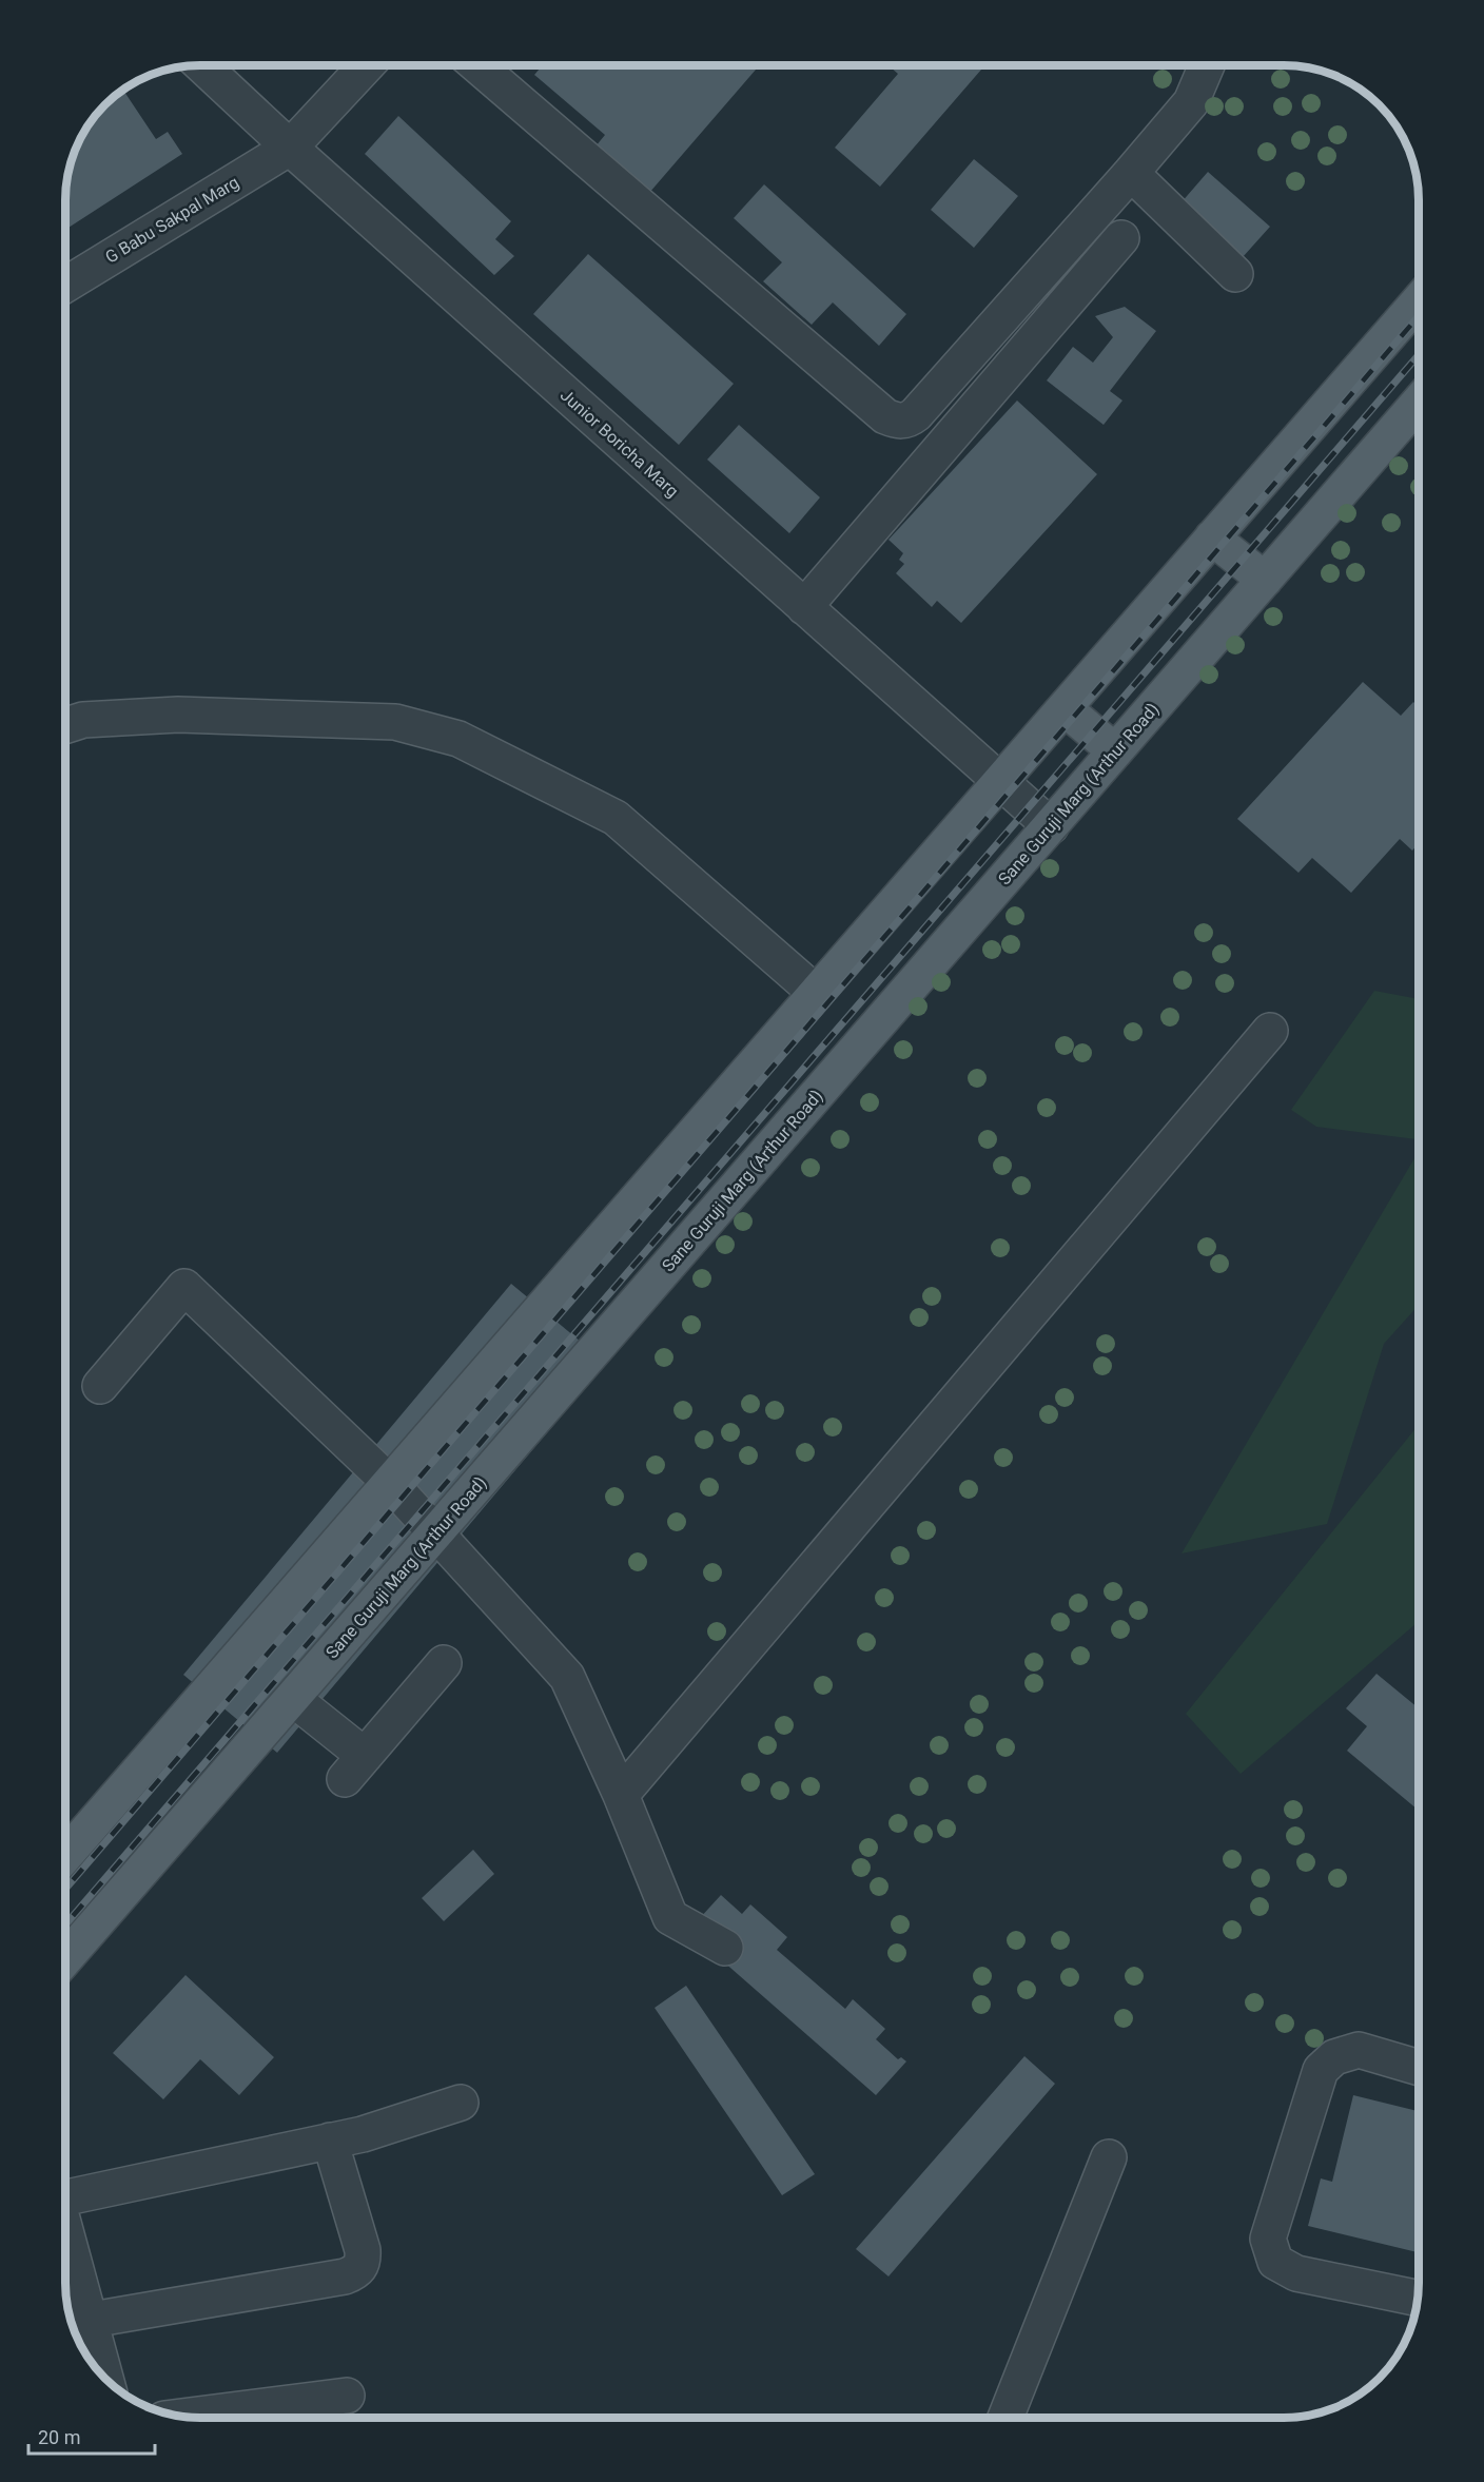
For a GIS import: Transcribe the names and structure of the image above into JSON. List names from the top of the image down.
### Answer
{
  "streets": {
    "main road": ["Sane Guruji Marg (Arthur Road)"],
    "street": ["G Babu Sakpal Marg", "Junior Boricha Marg"]
  },
  "crossings": [
    ["G Babu Sakpal Marg", "Junior Boricha Marg"],
    ["Junior Boricha Marg", "Sane Guruji Marg (Arthur Road)"]
  ],
  "scale_bar": "20 m"
}
